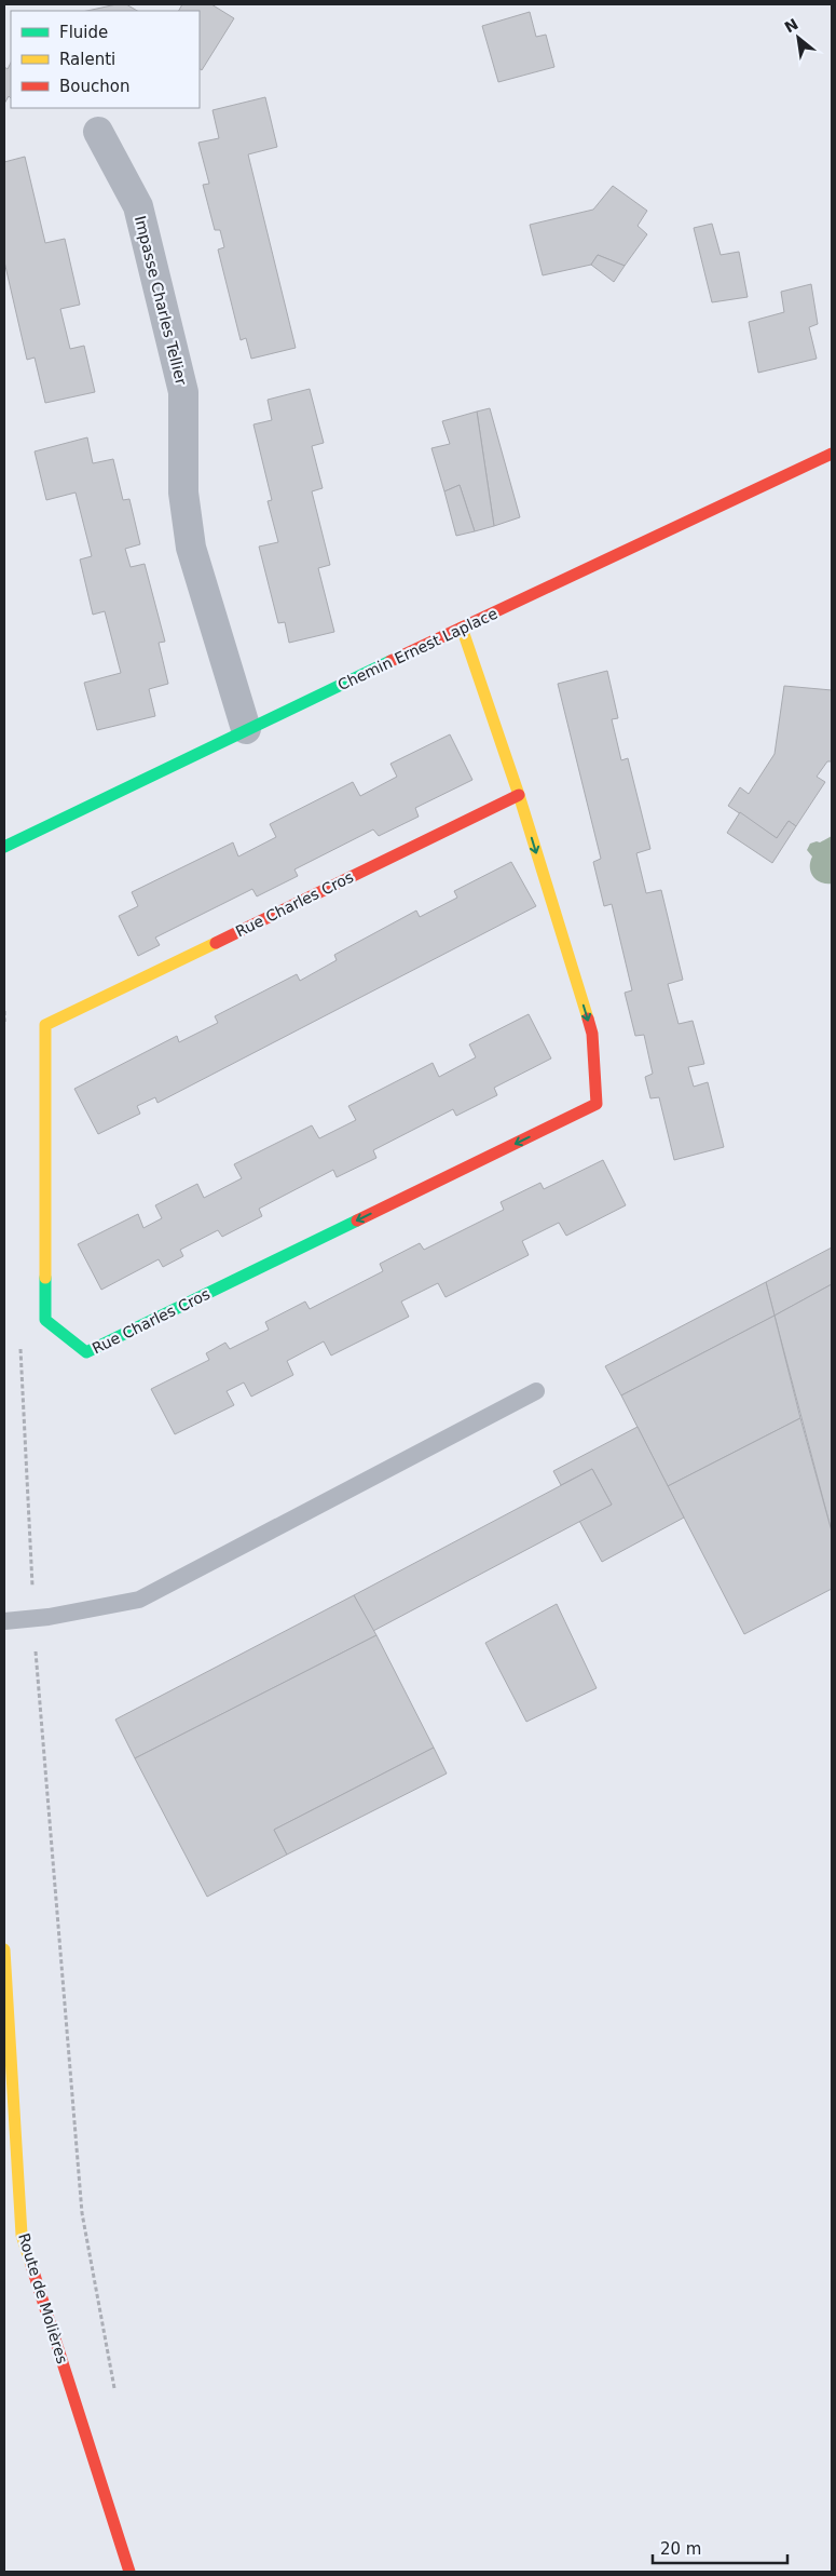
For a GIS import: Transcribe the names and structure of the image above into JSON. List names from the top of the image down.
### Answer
{
  "streets": {
    "street": [
      "Impasse Charles Tellier",
      "Chemin Ernest Laplace",
      "Rue Charles Cros",
      "Route de Molières"
    ]
  },
  "crossings": [
    ["Impasse Charles Tellier", "Chemin Ernest Laplace"],
    ["Chemin Ernest Laplace", "Rue Charles Cros"]
  ],
  "legend": ["Fluide", "Ralenti", "Bouchon"],
  "scale_bar": "20 m",
  "north": "top left"
}
